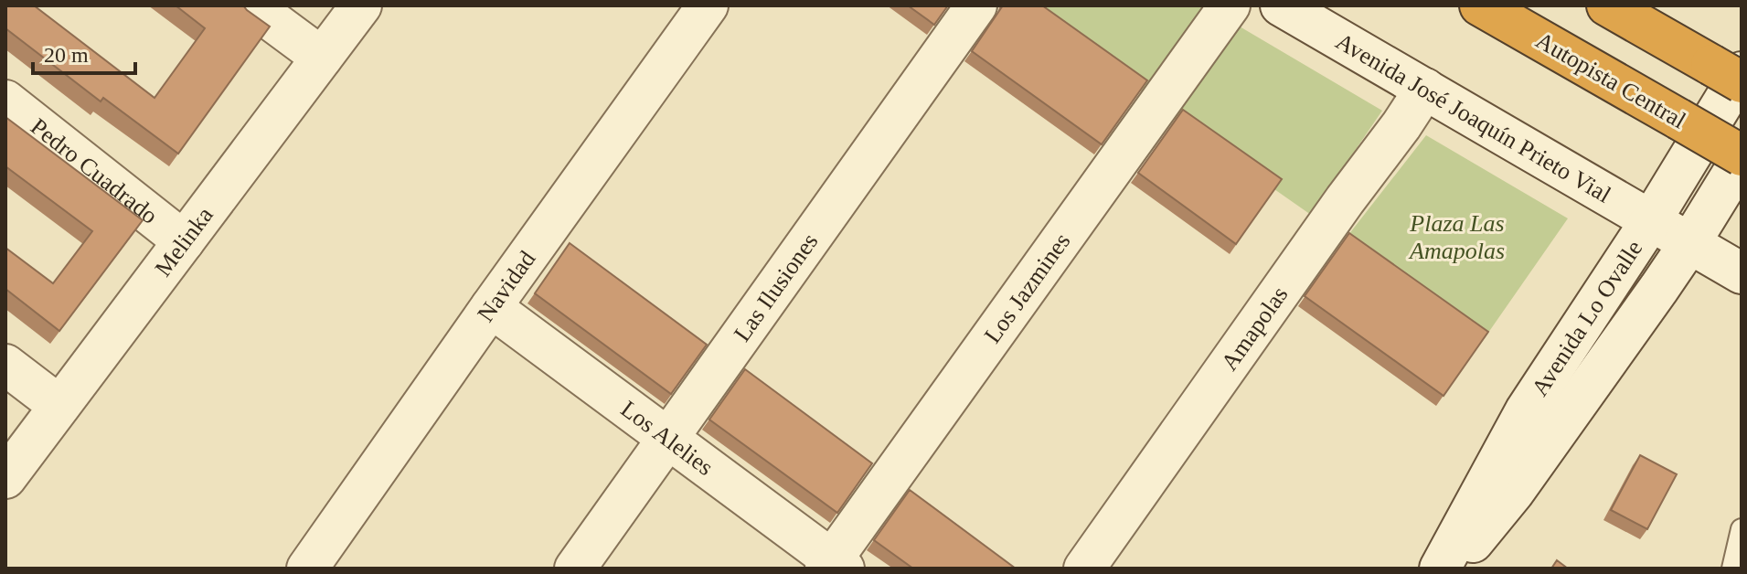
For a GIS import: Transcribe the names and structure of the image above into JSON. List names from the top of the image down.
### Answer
{
  "streets": {
    "highway": ["Autopista Central"],
    "street": [
      "Avenida José Joaquín Prieto Vial",
      "Pedro Cuadrado",
      "Melinka",
      "Navidad",
      "Las Ilusiones",
      "Los Jazmines",
      "Avenida Lo Ovalle",
      "Amapolas",
      "Los Alelies"
    ]
  },
  "crossings": [
    ["Autopista Central", "Avenida Lo Ovalle"],
    ["Avenida José Joaquín Prieto Vial", "Avenida Lo Ovalle"],
    ["Avenida José Joaquín Prieto Vial", "Amapolas"],
    ["Pedro Cuadrado", "Melinka"],
    ["Navidad", "Los Alelies"],
    ["Las Ilusiones", "Los Alelies"],
    ["Los Jazmines", "Los Alelies"]
  ],
  "parks": ["Plaza Las Amapolas"],
  "scale_bar": "20 m"
}
